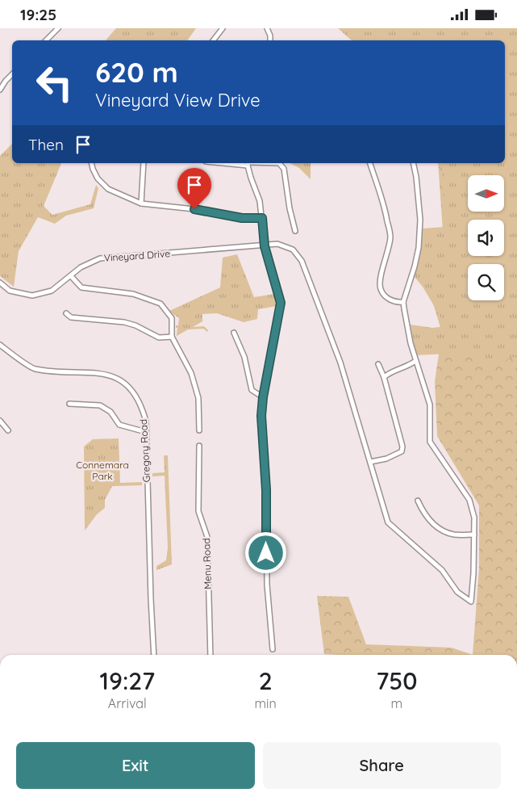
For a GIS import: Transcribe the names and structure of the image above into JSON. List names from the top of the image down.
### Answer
{
  "streets": {
    "street": ["Vineyard Drive", "Gregory Road", "Menu Road"]
  },
  "parks": ["Connemara Park"],
  "north": "right",
  "page": {
    "status": "19:25",
    "turn": ["620 m", "Vineyard View Drive"],
    "then": "Then",
    "eta": [
      "19:27",
      "Arrival",
      "2",
      "min",
      "750",
      "m"
    ],
    "buttons": ["Exit", "Share"]
  }
}
